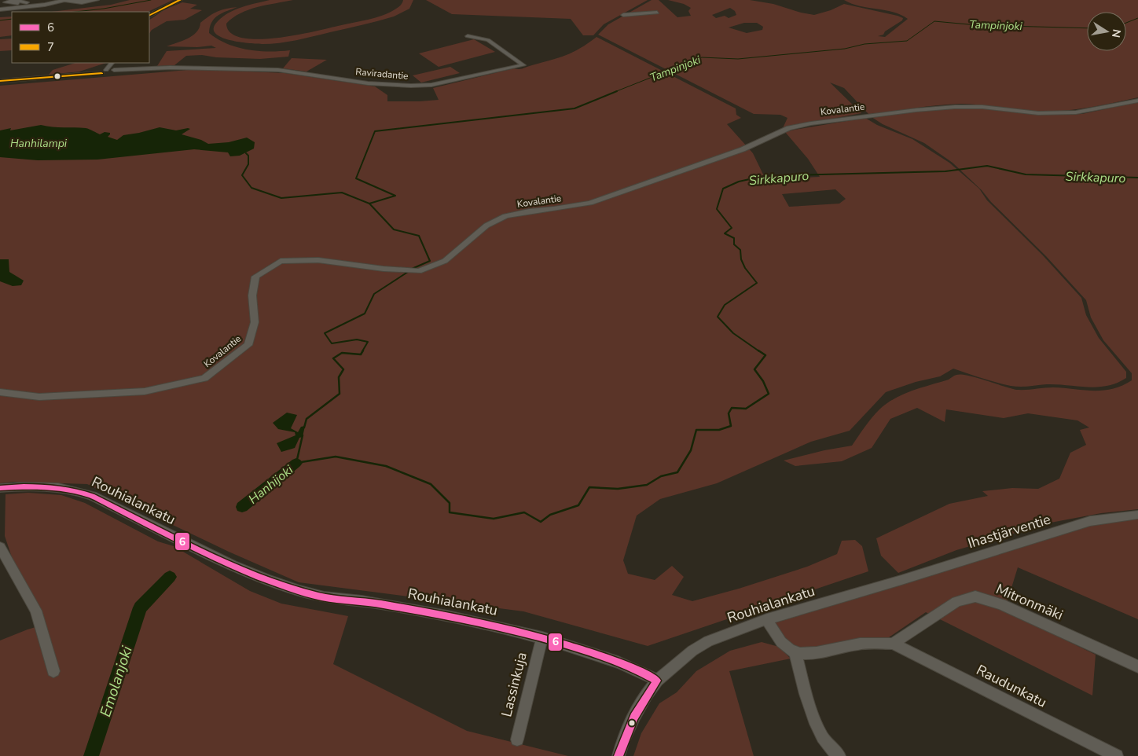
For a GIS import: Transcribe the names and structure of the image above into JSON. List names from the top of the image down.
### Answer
{
  "streets": {
    "street": [
      "Raviradantie",
      "Kovalantie",
      "Rouhialankatu",
      "Ihastjärventie",
      "Mitronmäki",
      "Lassinkuja",
      "Raudunkatu"
    ]
  },
  "crossings": [
    ["Rouhialankatu", "Ihastjärventie"],
    ["Rouhialankatu", "Lassinkuja"],
    ["Mitronmäki", "Raudunkatu"]
  ],
  "water": [
    "Tampinjoki",
    "Hanhilampi",
    "Sirkkapuro",
    "Hanhijoki",
    "Emolanjoki"
  ],
  "lines": ["transit line 7", "transit line 6"],
  "legend": ["6", "7"],
  "north": "right"
}
